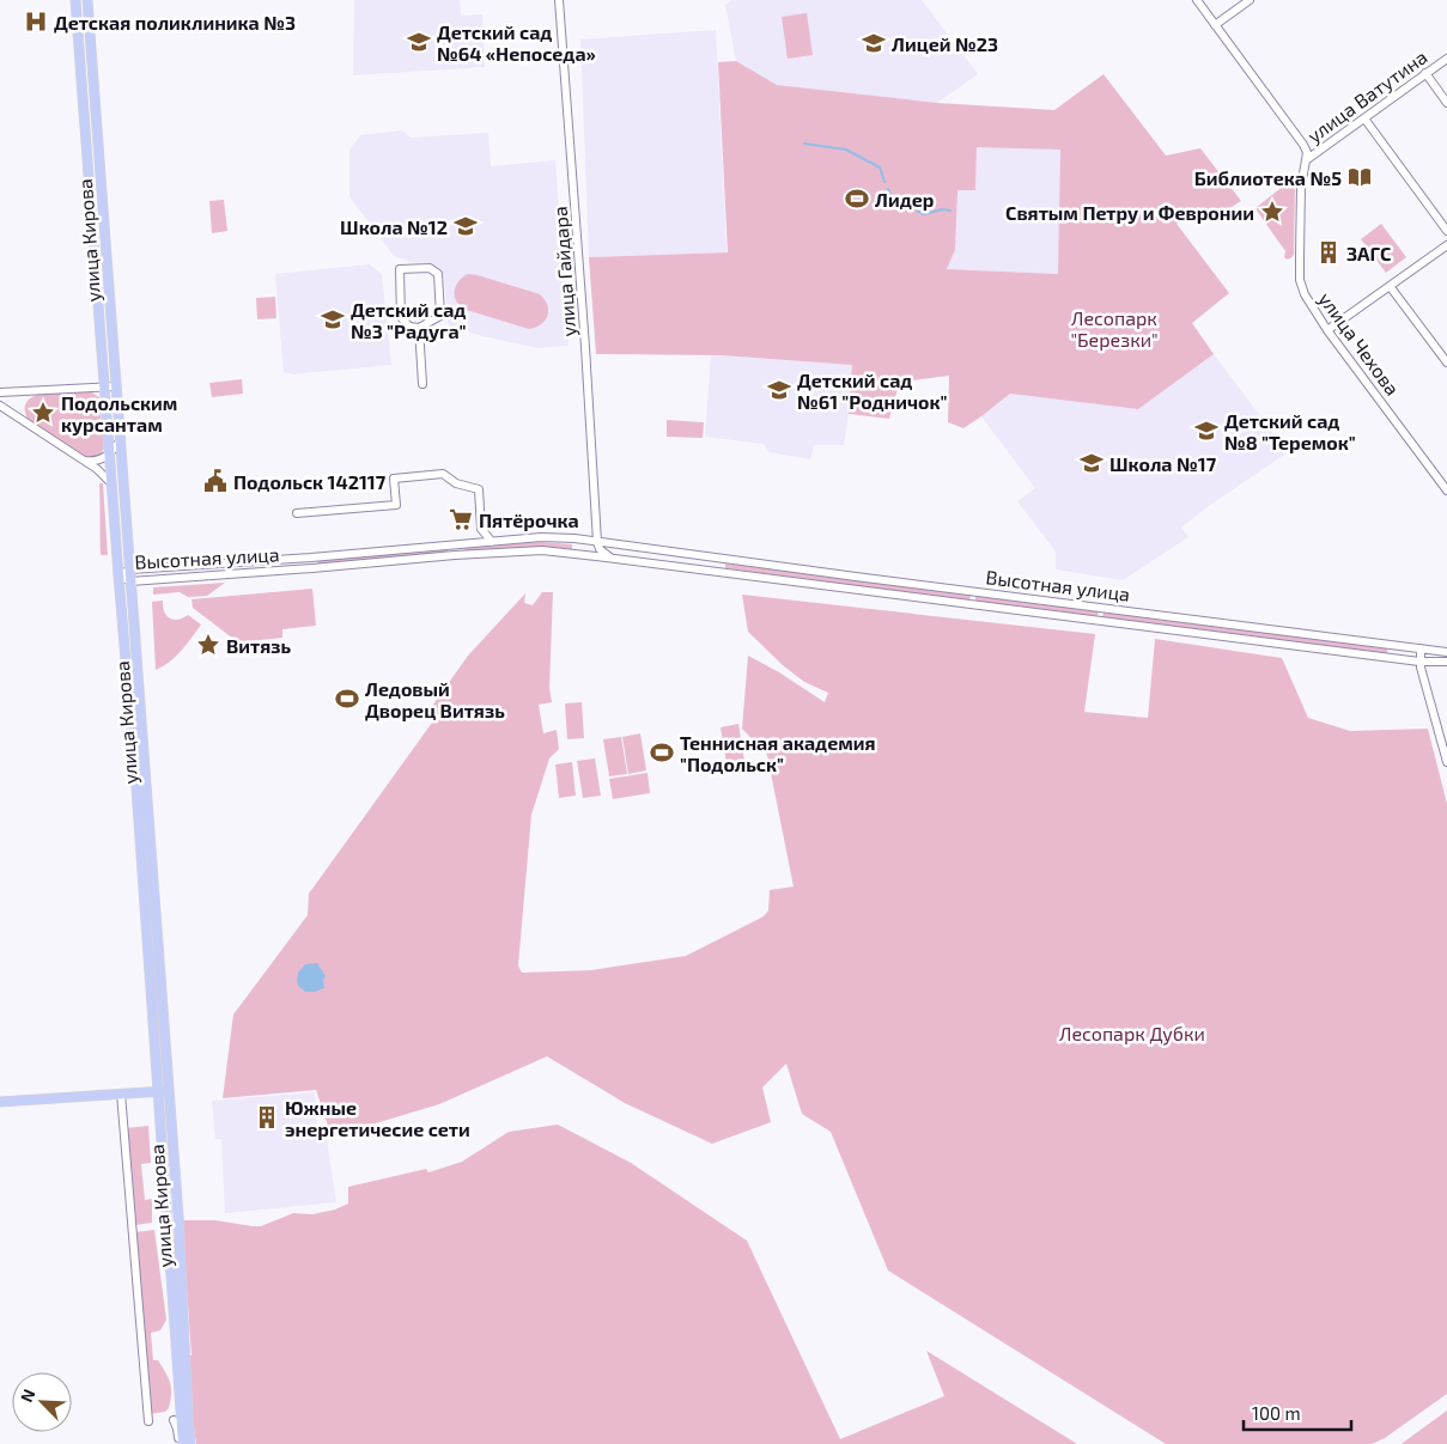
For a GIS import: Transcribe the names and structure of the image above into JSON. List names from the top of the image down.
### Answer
{
  "streets": {
    "main road": ["улица Кирова"],
    "street": [
      "улица Ватутина",
      "улица Гайдара",
      "улица Чехова",
      "Высотная улица"
    ]
  },
  "crossings": [
    ["улица Ватутина", "улица Чехова"],
    ["улица Кирова", "Высотная улица"],
    ["улица Гайдара", "Высотная улица"]
  ],
  "parks": ["Лесопарк \"Березки\"", "Лесопарк Дубки"],
  "places": {
    "hospital": ["Детская поликлиника №3"],
    "school or university": [
      "Детский сад №64 «Непоседа»",
      "Лицей №23",
      "Школа №12",
      "Детский сад №3 \"Радуга\"",
      "Детский сад №61 \"Родничок\"",
      "Детский сад №8 \"Теремок\"",
      "Школа №17"
    ],
    "library": ["Библиотека №5"],
    "sports": ["Лидер", "Ледовый Дворец Витязь", "Теннисная академия \"Подольск\""],
    "place": ["Святым Петру и Февронии", "Подольским курсантам", "Витязь"],
    "building": ["ЗАГС", "Южные энергетичесие сети"],
    "public building": ["Подольск 142117"],
    "supermarket": ["Пятёрочка"]
  },
  "scale_bar": "100 m",
  "north": "top left"
}
